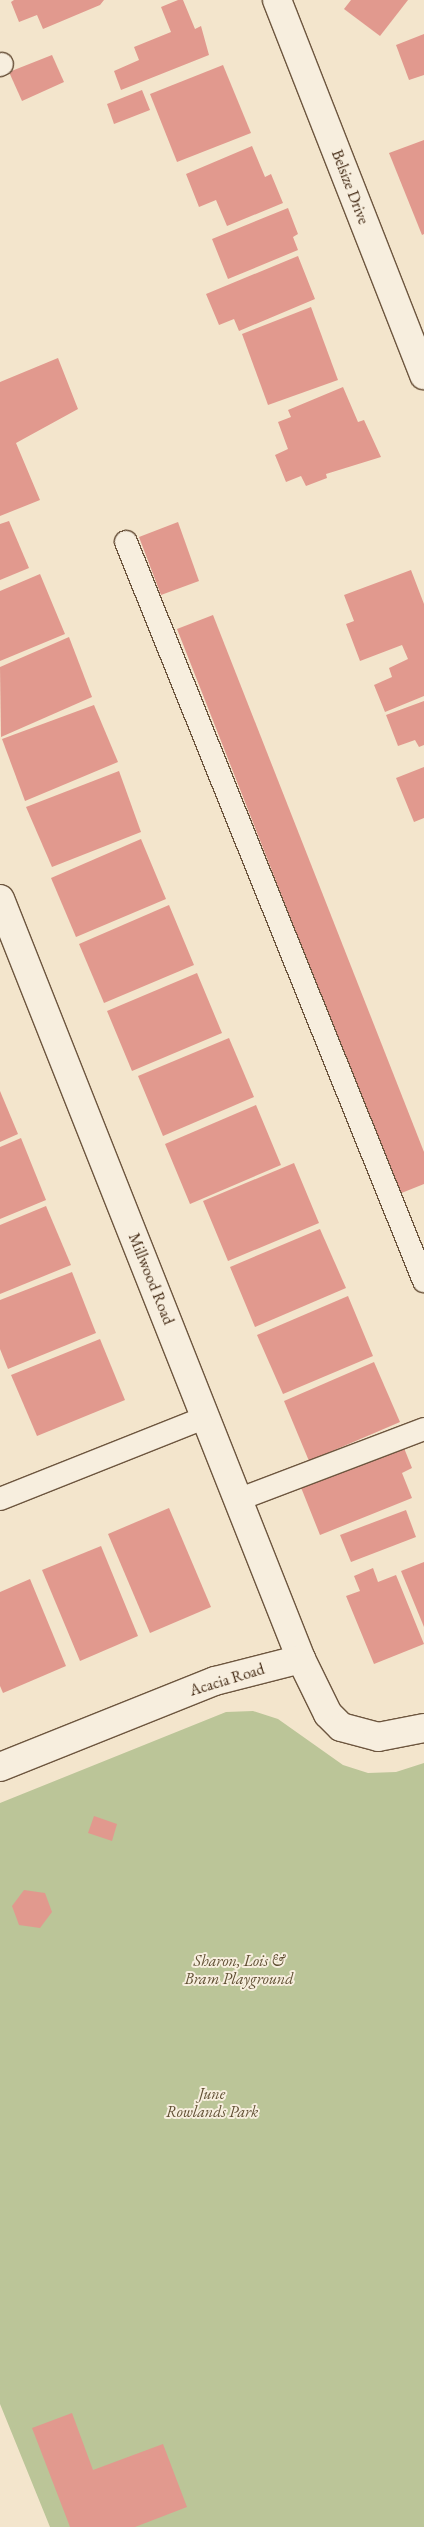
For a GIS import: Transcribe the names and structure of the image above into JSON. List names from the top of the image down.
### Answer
{
  "streets": {
    "street": ["Belsize Drive", "Millwood Road", "Acacia Road"]
  },
  "crossings": [
    ["Millwood Road", "Acacia Road"]
  ],
  "parks": ["Sharon, Lois & Bram Playground", "June Rowlands Park"]
}
